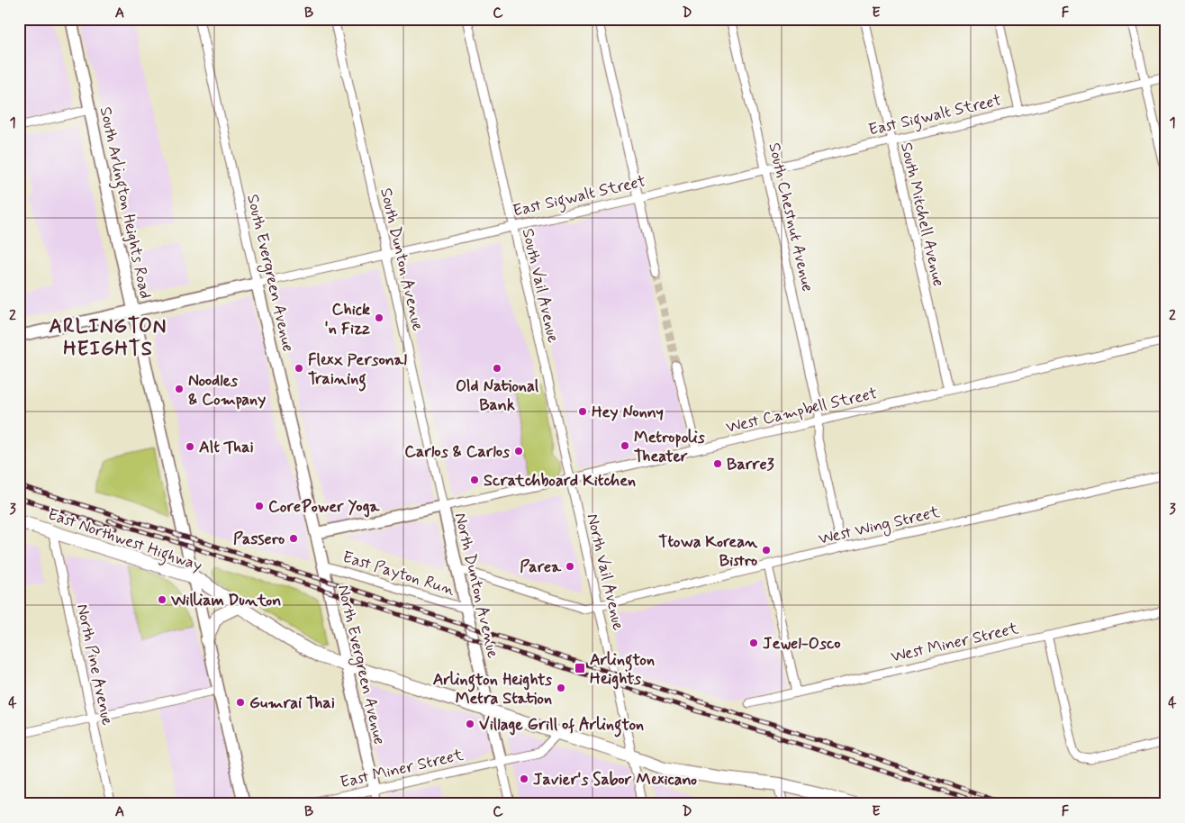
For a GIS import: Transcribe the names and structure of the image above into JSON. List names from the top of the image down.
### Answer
{
  "streets": {
    "main road": ["East Northwest Highway"],
    "street": [
      "East Sigwalt Street",
      "South Arlington Heights Road",
      "South Mitchell Avenue",
      "South Chestnut Avenue",
      "South Dunton Avenue",
      "South Evergreen Avenue",
      "South Vail Avenue",
      "West Campbell Street",
      "West Wing Street",
      "North Vail Avenue",
      "East Payton Run",
      "North Dunton Avenue",
      "West Miner Street",
      "North Pine Avenue",
      "North Evergreen Avenue",
      "East Miner Street"
    ]
  },
  "crossings": [
    ["East Sigwalt Street", "South Arlington Heights Road"],
    ["East Sigwalt Street", "South Mitchell Avenue"],
    ["East Sigwalt Street", "South Chestnut Avenue"],
    ["East Sigwalt Street", "South Dunton Avenue"],
    ["East Sigwalt Street", "South Evergreen Avenue"],
    ["East Sigwalt Street", "South Vail Avenue"],
    ["South Arlington Heights Road", "East Northwest Highway"],
    ["South Mitchell Avenue", "West Campbell Street"],
    ["South Chestnut Avenue", "West Campbell Street"],
    ["South Chestnut Avenue", "West Wing Street"],
    ["South Dunton Avenue", "West Campbell Street"],
    ["South Dunton Avenue", "North Dunton Avenue"],
    ["South Evergreen Avenue", "North Evergreen Avenue"],
    ["South Vail Avenue", "West Campbell Street"],
    ["South Vail Avenue", "North Vail Avenue"],
    ["West Campbell Street", "North Vail Avenue"],
    ["West Campbell Street", "North Dunton Avenue"],
    ["West Wing Street", "North Vail Avenue"],
    ["West Wing Street", "North Dunton Avenue"],
    ["East Northwest Highway", "North Vail Avenue"],
    ["East Northwest Highway", "North Dunton Avenue"],
    ["East Northwest Highway", "North Pine Avenue"],
    ["East Northwest Highway", "North Evergreen Avenue"],
    ["East Payton Run", "North Dunton Avenue"],
    ["East Payton Run", "North Evergreen Avenue"],
    ["North Dunton Avenue", "East Miner Street"],
    ["North Evergreen Avenue", "East Miner Street"]
  ],
  "districts": ["ARLINGTON HEIGHTS"],
  "places": {
    "other": [
      "Chick 'n Fizz",
      "Flexx Personal Training",
      "Old National Bank",
      "Noodles & Company",
      "Hey Nonny",
      "Metropolis Theater",
      "Alt Thai",
      "Carlos & Carlos",
      "Barre3",
      "Scratchboard Kitchen",
      "CorePower Yoga",
      "Passero",
      "Ttowa Korean Bistro",
      "Parea",
      "William Dunton",
      "Jewel-Osco",
      "Arlington Heights Metra Station",
      "Gumrai Thai",
      "Village Grill of Arlington",
      "Javier's Sabor Mexicano"
    ],
    "transit": ["Arlington Heights"]
  },
  "grid": {
    "columns": [
      "A",
      "B",
      "C",
      "D",
      "E",
      "F"
    ],
    "rows": [
      "1",
      "2",
      "3",
      "4"
    ]
  }
}
